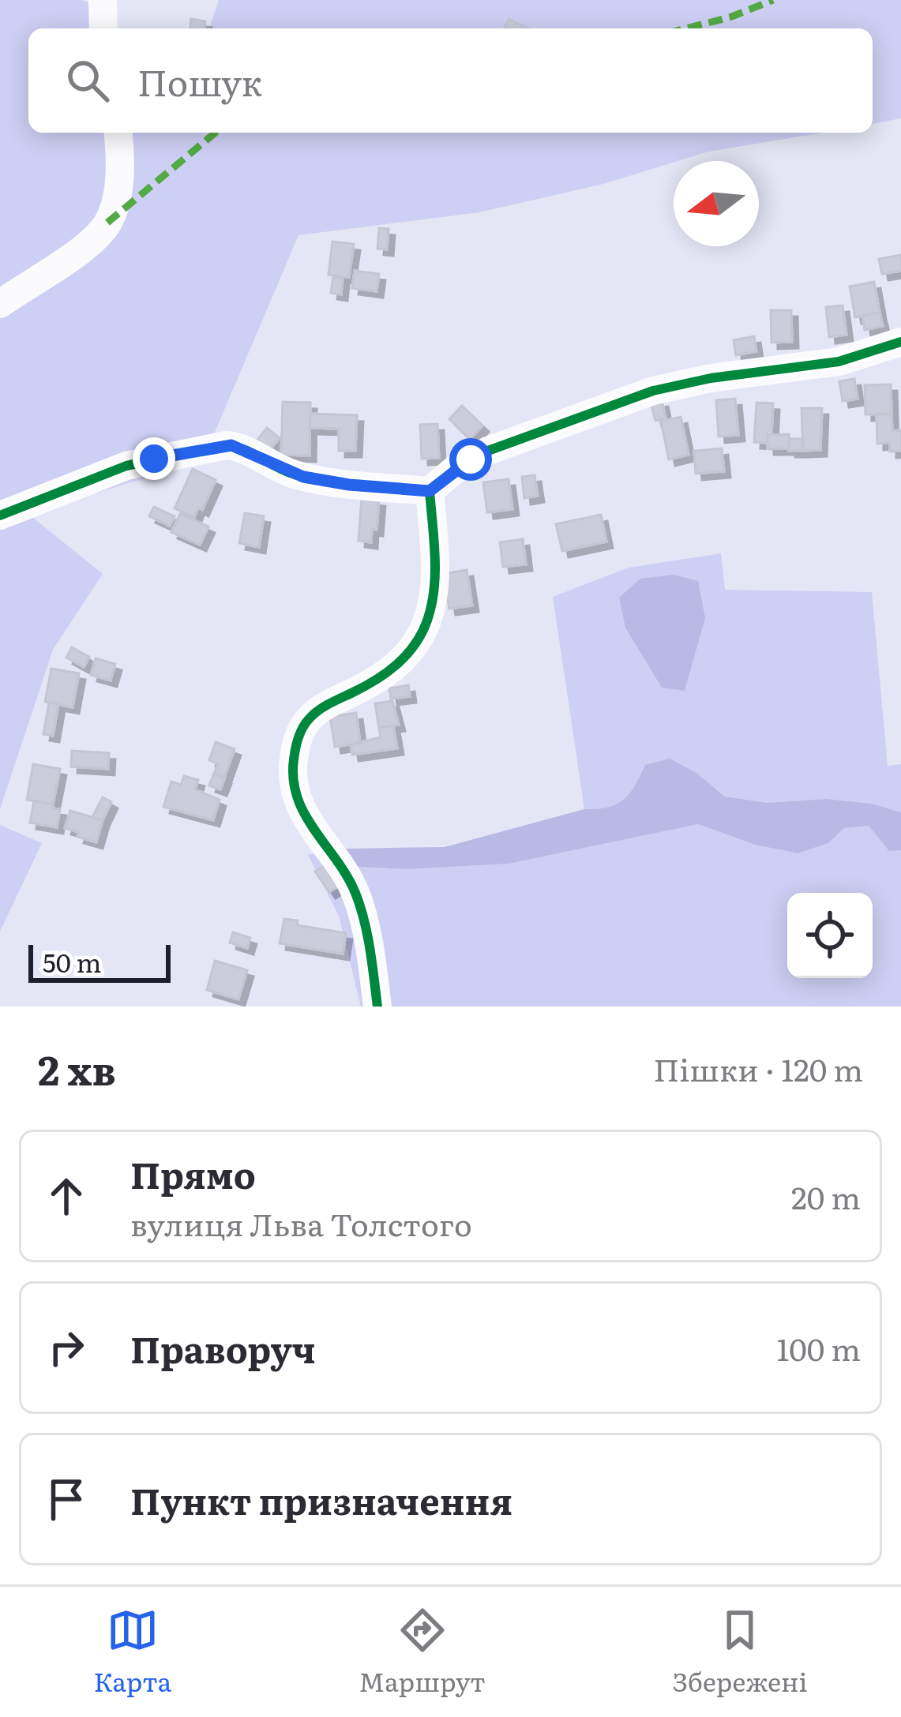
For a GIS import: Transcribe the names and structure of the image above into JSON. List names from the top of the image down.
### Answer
{
  "scale_bar": "50 m",
  "north": "left",
  "page": {
    "search": "Пошук",
    "scale": "50 m",
    "heading": ["2 хв", "Пішки · 120 m"],
    "list": [
      ["Прямо", "вулиця Льва Толстого", "20 m"],
      ["Праворуч", "100 m"],
      "Пункт призначення"
    ],
    "nav": ["Карта", "Маршрут", "Збережені"]
  }
}
